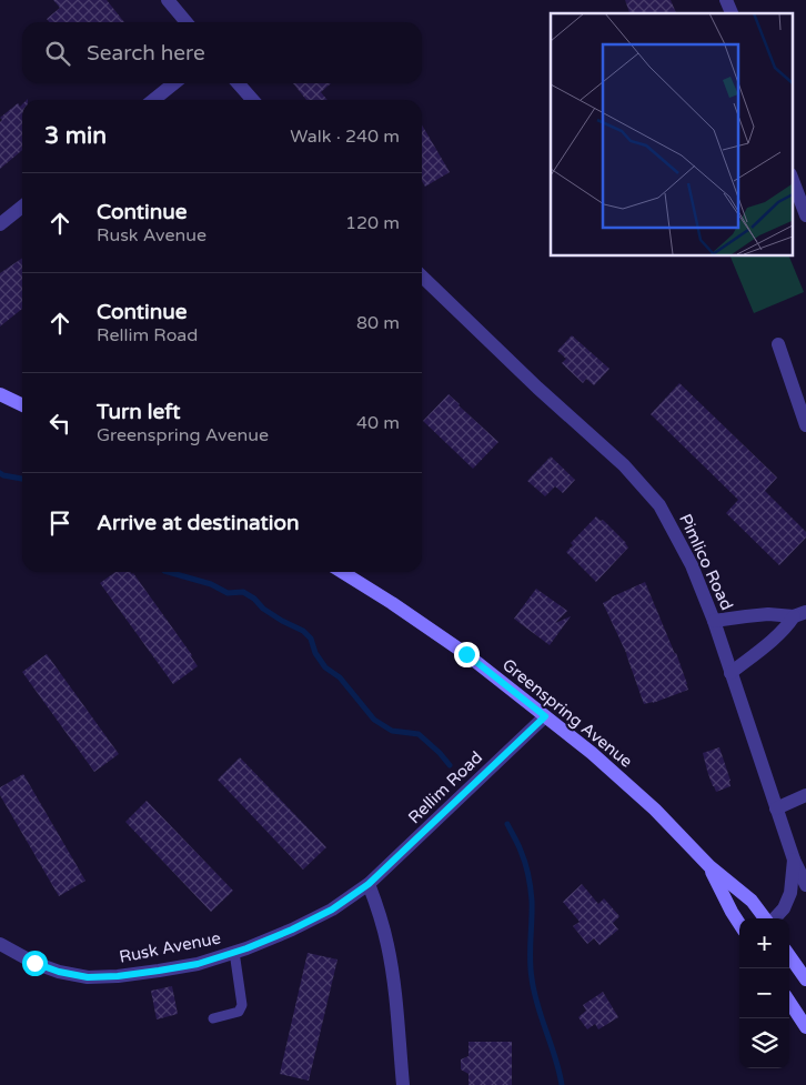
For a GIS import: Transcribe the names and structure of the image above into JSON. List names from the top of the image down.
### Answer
{
  "streets": {
    "main road": ["Greenspring Avenue"],
    "street": ["Pimlico Road", "Rellim Road", "Rusk Avenue"]
  },
  "crossings": [
    ["Greenspring Avenue", "Rellim Road"],
    ["Rellim Road", "Rusk Avenue"]
  ],
  "page": {
    "search": "Search here",
    "heading": ["3 min", "Walk · 240 m"],
    "list": [
      ["Continue", "Rusk Avenue", "120 m"],
      ["Continue", "Rellim Road", "80 m"],
      ["Turn left", "Greenspring Avenue", "40 m"],
      "Arrive at destination"
    ],
    "map_buttons": ["+", "−"]
  }
}
